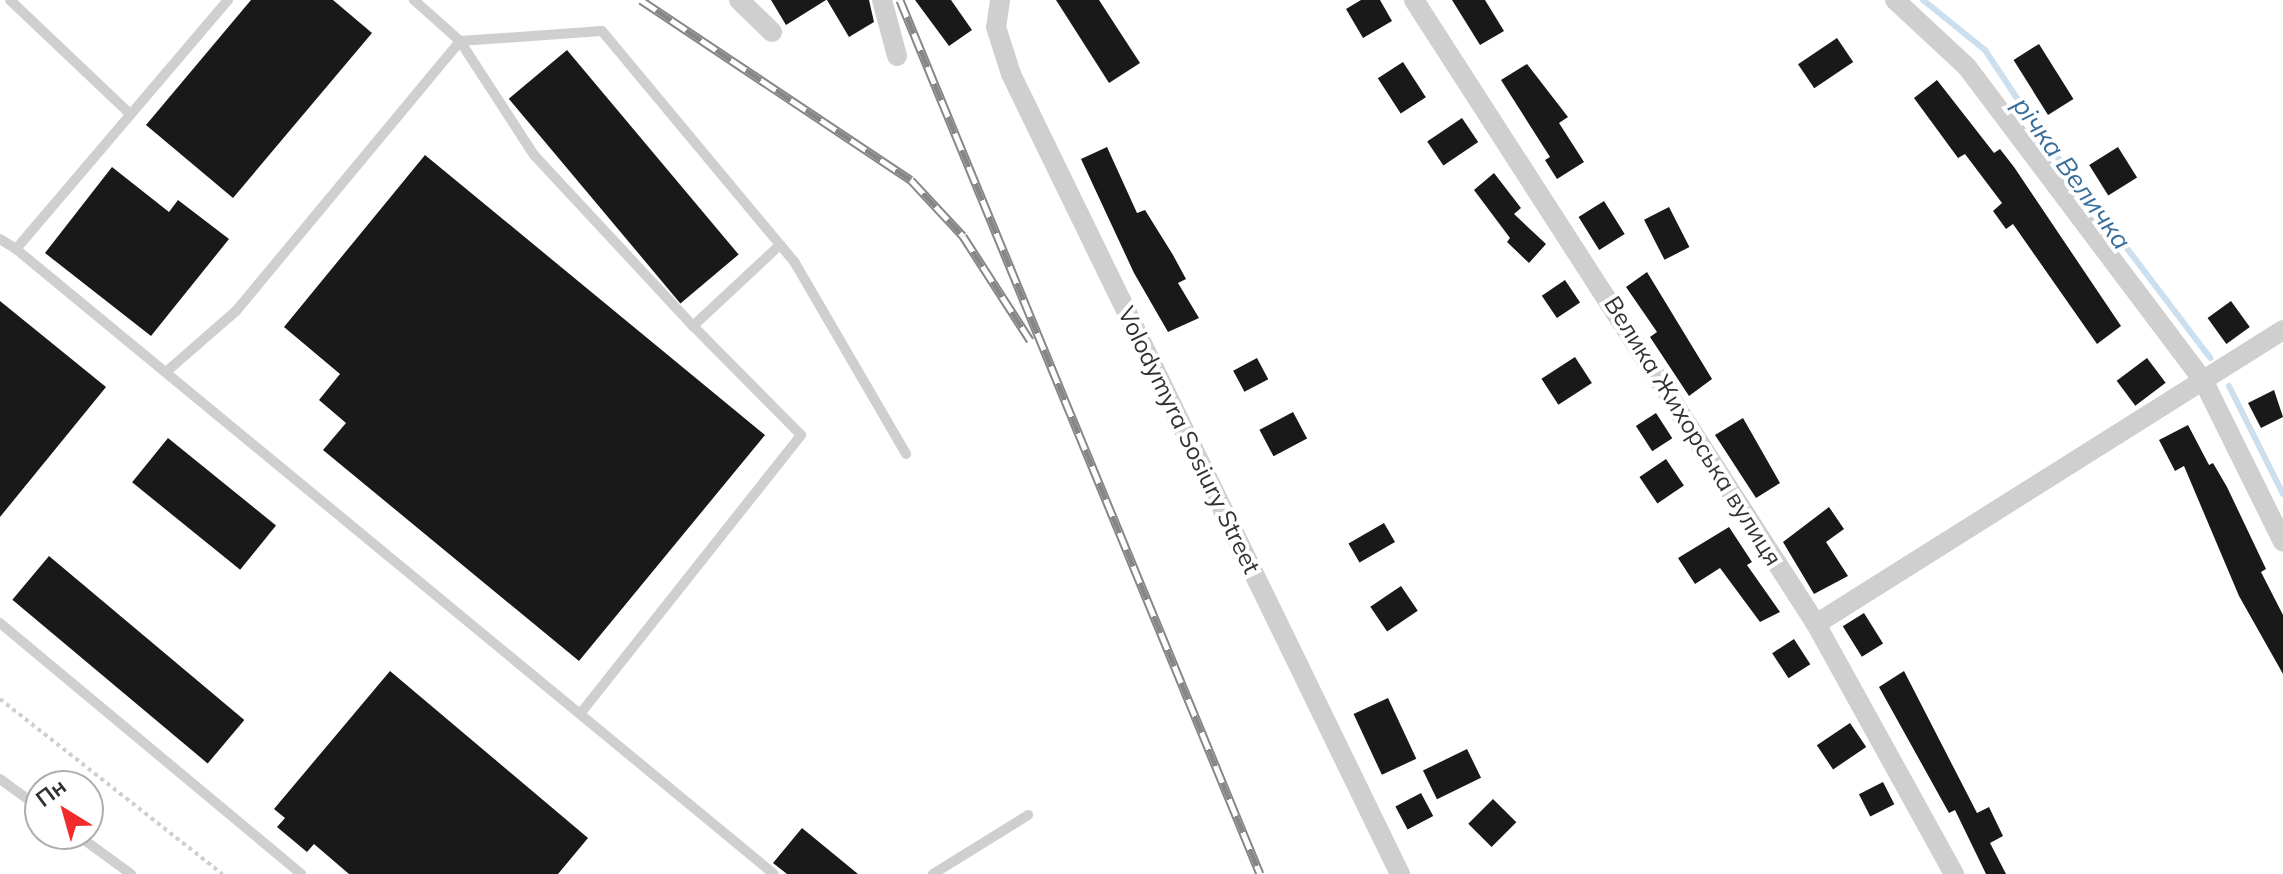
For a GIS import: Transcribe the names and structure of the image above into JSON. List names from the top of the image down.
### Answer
{
  "streets": {
    "street": ["Велика Жихорська вулиця", "Volodymyra Sosiury Street"]
  },
  "water": ["річка Величка"],
  "north": "top left"
}
